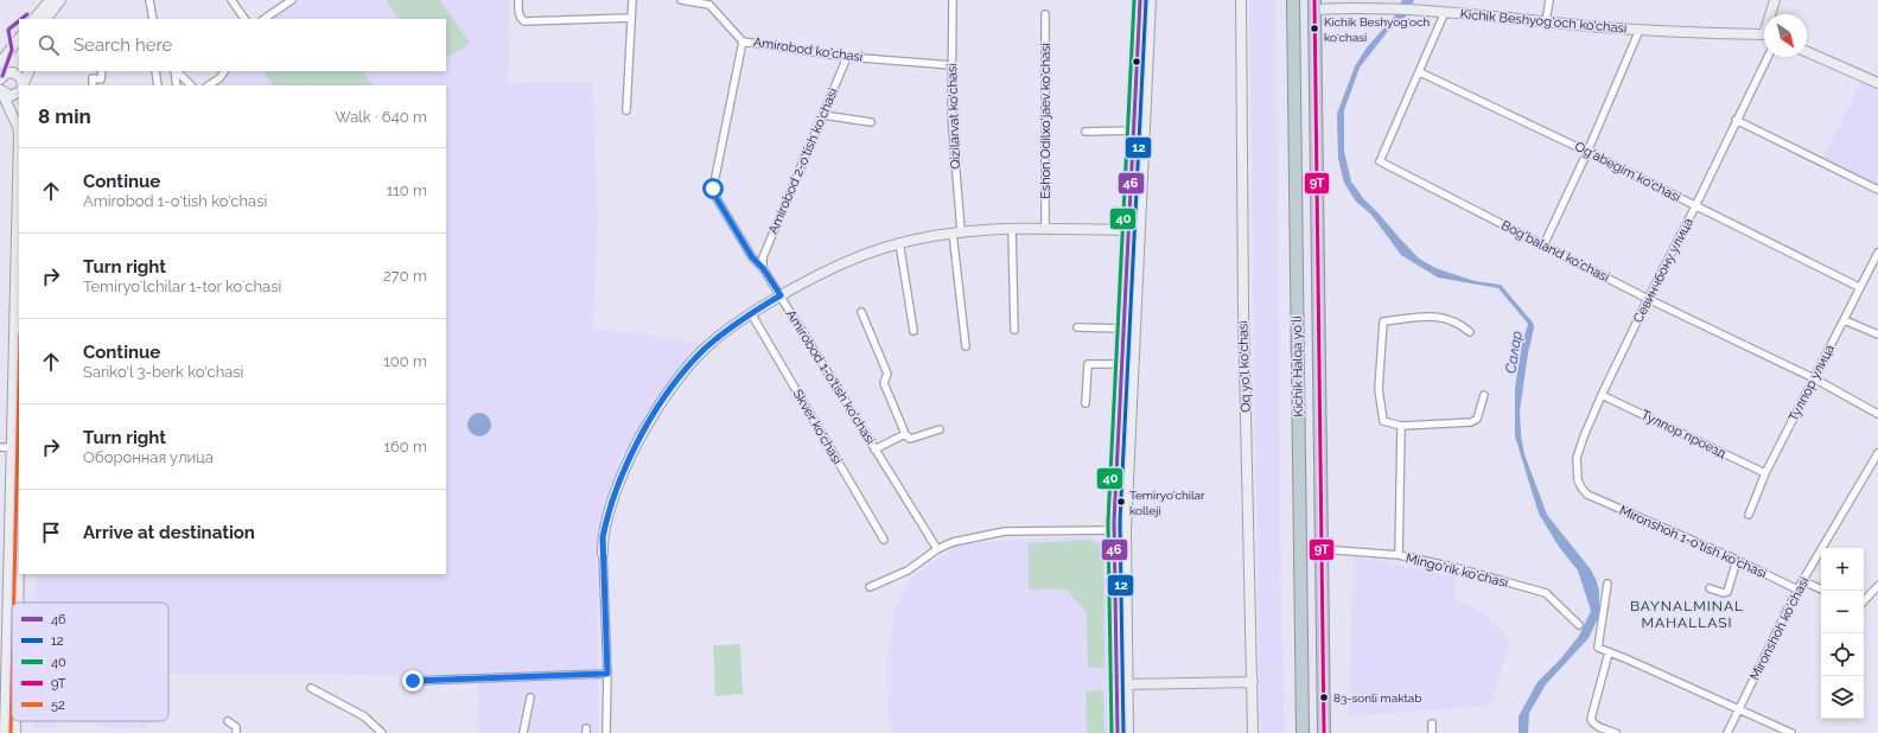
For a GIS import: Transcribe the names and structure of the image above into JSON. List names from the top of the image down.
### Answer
{
  "streets": {
    "highway": ["Kichik Halqa yo'li"],
    "main road": ["Kichik Beshyog'och ko'chasi", "Oq yo'l ko'chasi"],
    "street": [
      "Amirobod ko'chasi",
      "Qizilarvat ko'chasi",
      "Eshon Odilxo'jaev ko'chasi",
      "Amirobod 2-o'tish ko'chasi",
      "Og'abegim ko'chasi",
      "Bog'baland ko'chasi",
      "Севинчбону улица",
      "Amirobod 1-o'tish ko'chasi",
      "Тулпор улица",
      "Skver ko'chasi",
      "Тулпор проезд",
      "Mironshoh 1-o'tish ko'chasi",
      "Mingo'rik ko'chasi",
      "Mironshoh ko'chasi"
    ]
  },
  "crossings": [
    ["Kichik Beshyog'och ko'chasi", "Bog'baland ko'chasi"],
    ["Kichik Beshyog'och ko'chasi", "Kichik Halqa yo'li"],
    ["Amirobod ko'chasi", "Qizilarvat ko'chasi"],
    ["Amirobod ko'chasi", "Amirobod 2-o'tish ko'chasi"],
    ["Amirobod ko'chasi", "Amirobod 1-o'tish ko'chasi"],
    ["Amirobod 2-o'tish ko'chasi", "Amirobod 1-o'tish ko'chasi"],
    ["Og'abegim ko'chasi", "Bog'baland ko'chasi"],
    ["Og'abegim ko'chasi", "Севинчбону улица"],
    ["Og'abegim ko'chasi", "Тулпор улица"],
    ["Bog'baland ko'chasi", "Севинчбону улица"],
    ["Bog'baland ko'chasi", "Тулпор улица"],
    ["Севинчбону улица", "Тулпор проезд"],
    ["Севинчбону улица", "Mironshoh 1-o'tish ko'chasi"],
    ["Kichik Halqa yo'li", "Mingo'rik ko'chasi"],
    ["Тулпор улица", "Тулпор проезд"],
    ["Mironshoh 1-o'tish ko'chasi", "Mironshoh ko'chasi"]
  ],
  "districts": ["BAYNALMINAL MAHALLASI"],
  "water": ["Салар"],
  "places": ["Kichik Beshyogʻoch koʻchasi", "Temiryo'chilar kolleji", "83-sonli maktab"],
  "lines": [
    "transit line 46",
    "transit line 12",
    "transit line 40",
    "transit line 9Т",
    "transit line 52"
  ],
  "legend": [
    "46",
    "12",
    "40",
    "9Т",
    "52"
  ],
  "north": "bottom right",
  "page": {
    "search": "Search here",
    "heading": ["8 min", "Walk · 640 m"],
    "list": [
      ["Continue", "Amirobod 1-o'tish ko'chasi", "110 m"],
      ["Turn right", "Temiryo‘lchilar 1-tor koʻchasi", "270 m"],
      ["Continue", "Sariko'l 3-berk ko'chasi", "100 m"],
      ["Turn right", "Оборонная улица", "160 m"],
      "Arrive at destination"
    ],
    "map_buttons": ["+", "−"]
  }
}
